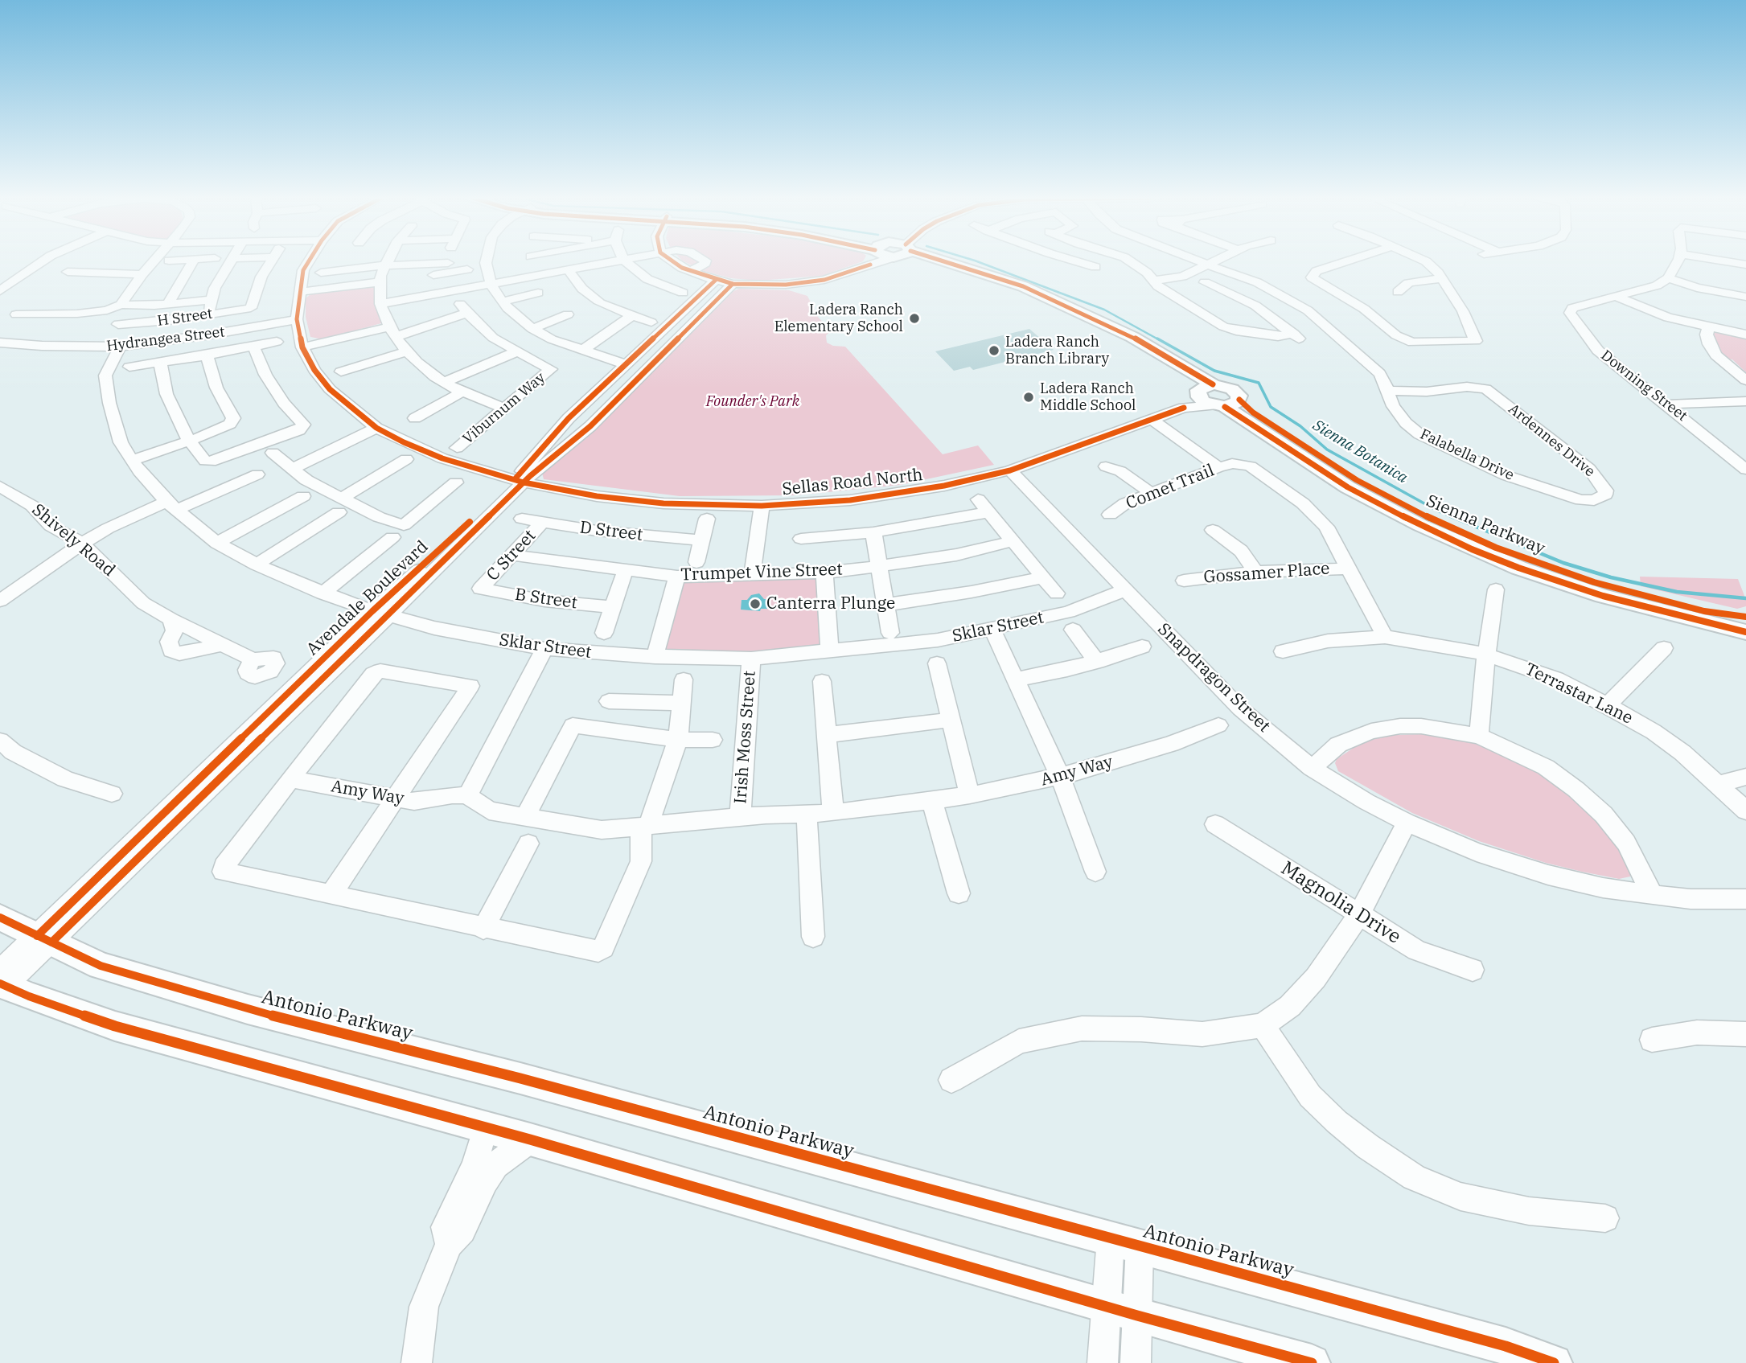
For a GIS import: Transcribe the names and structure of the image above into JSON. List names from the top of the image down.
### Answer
{
  "streets": {
    "main road": ["Sienna Parkway", "Antonio Parkway"],
    "street": [
      "H Street",
      "Hydrangea Street",
      "Downing Street",
      "Viburnum Way",
      "Ardennes Drive",
      "Falabella Drive",
      "Sellas Road North",
      "Comet Trail",
      "D Street",
      "Shively Road",
      "C Street",
      "Trumpet Vine Street",
      "Gossamer Place",
      "Avendale Boulevard",
      "B Street",
      "Sklar Street",
      "Snapdragon Street",
      "Terrastar Lane",
      "Irish Moss Street",
      "Amy Way",
      "Magnolia Drive"
    ]
  },
  "crossings": [
    ["Hydrangea Street", "Sellas Road North"],
    ["Hydrangea Street", "Sklar Street"],
    ["Ardennes Drive", "Falabella Drive"],
    ["Sellas Road North", "Sienna Parkway"],
    ["Sellas Road North", "Avendale Boulevard"],
    ["Sellas Road North", "Snapdragon Street"],
    ["D Street", "C Street"],
    ["C Street", "Trumpet Vine Street"],
    ["C Street", "B Street"],
    ["Avendale Boulevard", "Sklar Street"],
    ["Avendale Boulevard", "Antonio Parkway"],
    ["Sklar Street", "Snapdragon Street"],
    ["Sklar Street", "Irish Moss Street"],
    ["Irish Moss Street", "Amy Way"]
  ],
  "water": ["Sienna Botanica"],
  "parks": ["Founder's Park"],
  "places": [
    "Ladera Ranch Elementary School",
    "Ladera Ranch Branch Library",
    "Ladera Ranch Middle School",
    "Canterra Plunge"
  ]
}
